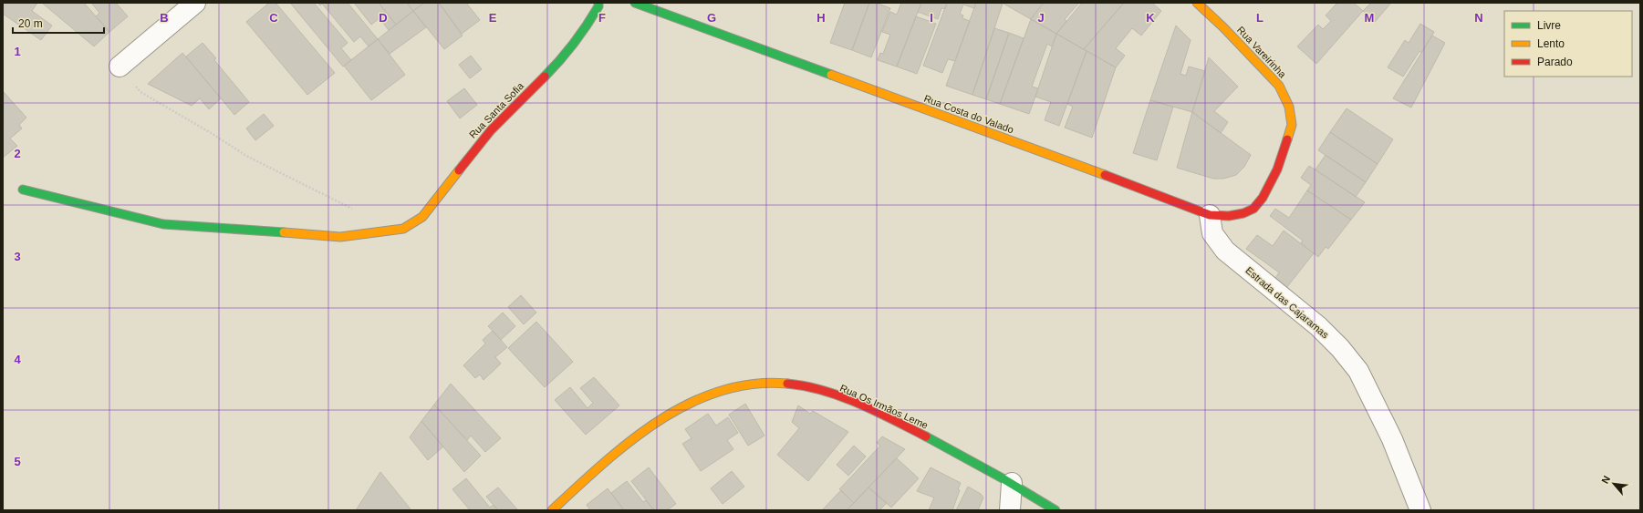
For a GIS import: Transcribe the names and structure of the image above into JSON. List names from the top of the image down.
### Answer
{
  "streets": {
    "street": [
      "Rua Vareirinha",
      "Rua Santa Sofia",
      "Rua Costa do Valado",
      "Estrada das Cajaramas",
      "Rua Os Irmãos Leme"
    ]
  },
  "crossings": [
    ["Rua Vareirinha", "Rua Costa do Valado"],
    ["Rua Costa do Valado", "Estrada das Cajaramas"]
  ],
  "legend": ["Livre", "Lento", "Parado"],
  "scale_bar": "20 m",
  "north": "top left",
  "grid": {
    "columns": [
      "B",
      "C",
      "D",
      "E",
      "F",
      "G",
      "H",
      "I",
      "J",
      "K",
      "L",
      "M",
      "N"
    ],
    "rows": [
      "1",
      "2",
      "3",
      "4",
      "5"
    ]
  }
}
